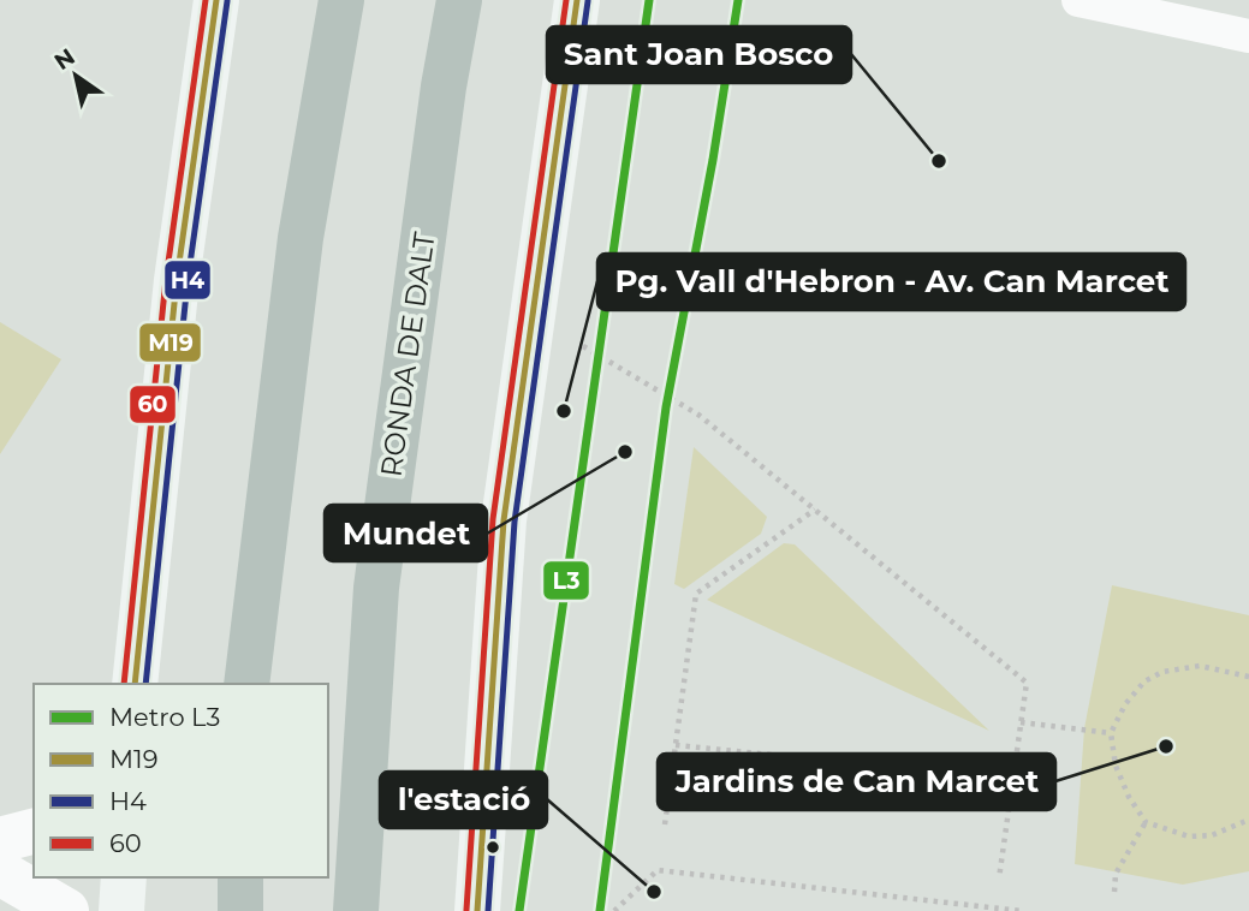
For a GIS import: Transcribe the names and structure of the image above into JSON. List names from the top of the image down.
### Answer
{
  "streets": {
    "highway": ["RONDA DE DALT"]
  },
  "places": [
    "Sant Joan Bosco",
    "Pg. Vall d'Hebron - Av. Can Marcet",
    "Mundet",
    "Jardins de Can Marcet",
    "l'estació"
  ],
  "lines": [
    "metro line L3",
    "transit line M19",
    "transit line 60",
    "transit line H4"
  ],
  "legend": [
    "Metro L3",
    "M19",
    "H4",
    "60"
  ],
  "north": "top left"
}
